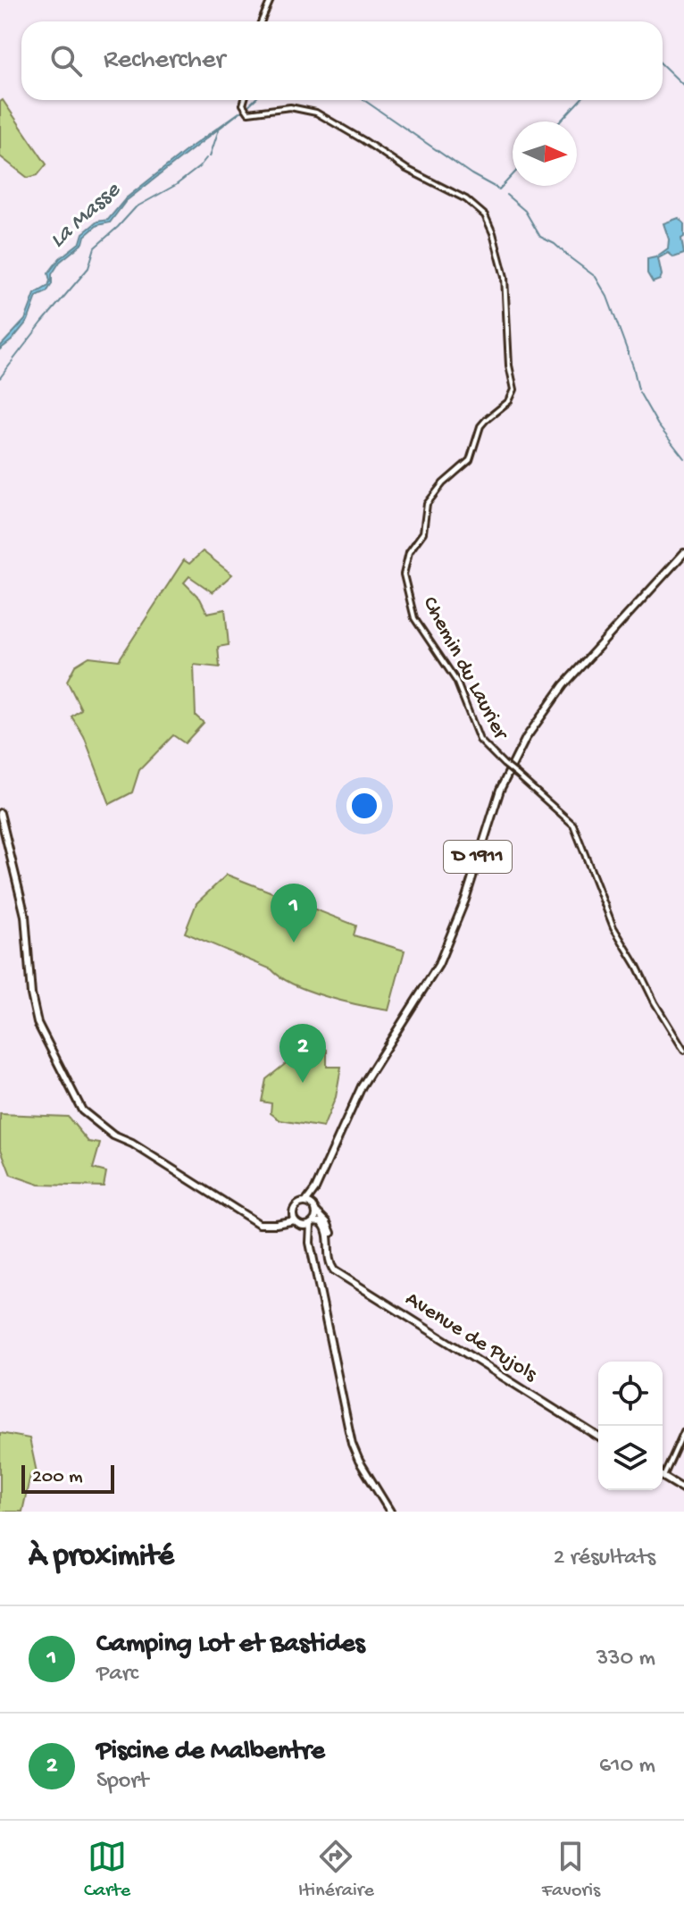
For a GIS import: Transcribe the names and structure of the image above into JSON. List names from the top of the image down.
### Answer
{
  "streets": {
    "main road": ["D 1911", "Avenue de Pujols"],
    "street": ["Chemin du Laurier"]
  },
  "water": ["La Masse"],
  "scale_bar": "200 m",
  "north": "right",
  "page": {
    "search": "Rechercher",
    "pins": ["1", "2"],
    "scale": "200 m",
    "heading": ["À proximité", "2 résultats"],
    "list": [
      {
        "mark": "1",
        "name": "Camping Lot et Bastides",
        "note": "Parc",
        "value": "330 m"
      },
      {
        "mark": "2",
        "name": "Piscine de Malbentre",
        "note": "Sport",
        "value": "610 m"
      }
    ],
    "nav": ["Carte", "Itinéraire", "Favoris"]
  }
}
